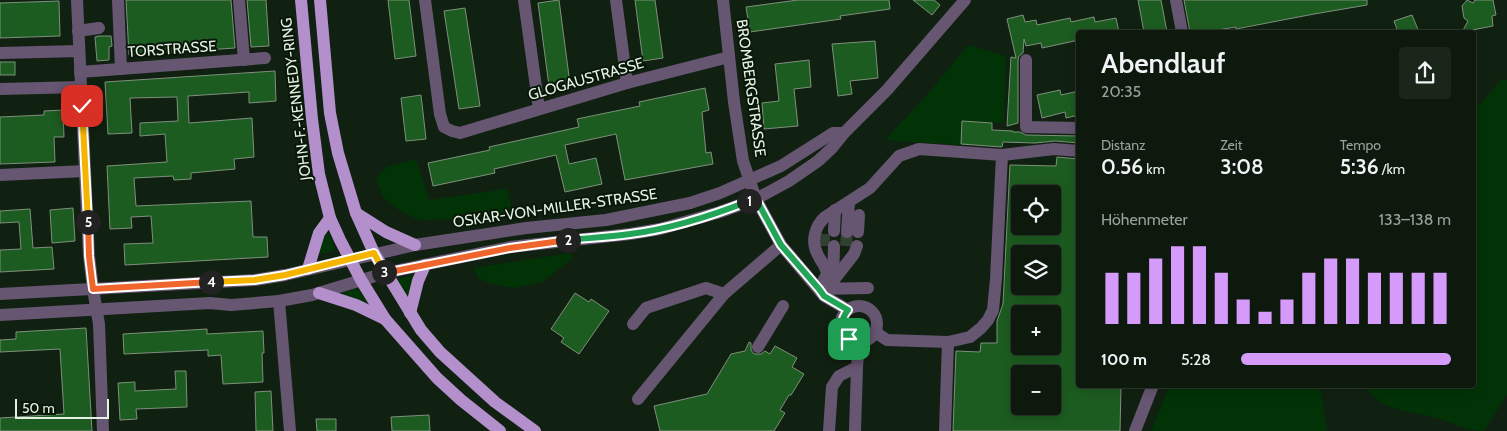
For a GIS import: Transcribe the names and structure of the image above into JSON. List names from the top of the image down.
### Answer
{
  "streets": {
    "main road": ["JOHN-F.-KENNEDY-RING"],
    "street": [
      "TORSTRASSE",
      "GLOGAUSTRASSE",
      "BROMBERGSTRASSE",
      "OSKAR-VON-MILLER-STRASSE"
    ]
  },
  "crossings": [
    ["GLOGAUSTRASSE", "BROMBERGSTRASSE"],
    ["BROMBERGSTRASSE", "OSKAR-VON-MILLER-STRASSE"],
    ["JOHN-F.-KENNEDY-RING", "OSKAR-VON-MILLER-STRASSE"]
  ],
  "scale_bar": "50 m",
  "page": {
    "heading": ["Abendlauf", "20:35"],
    "stats": [
      ["Distanz", "0.56 km"],
      ["Zeit", "3:08"],
      ["Tempo", "5:36 /km"]
    ],
    "map_buttons": ["+", "−"],
    "pins": [
      "1",
      "5",
      "2",
      "3",
      "4"
    ],
    "chart": ["Höhenmeter", "133–138 m"],
    "list": [
      {
        "name": "100 m",
        "note": "5:28"
      }
    ],
    "scale": "50 m"
  }
}
